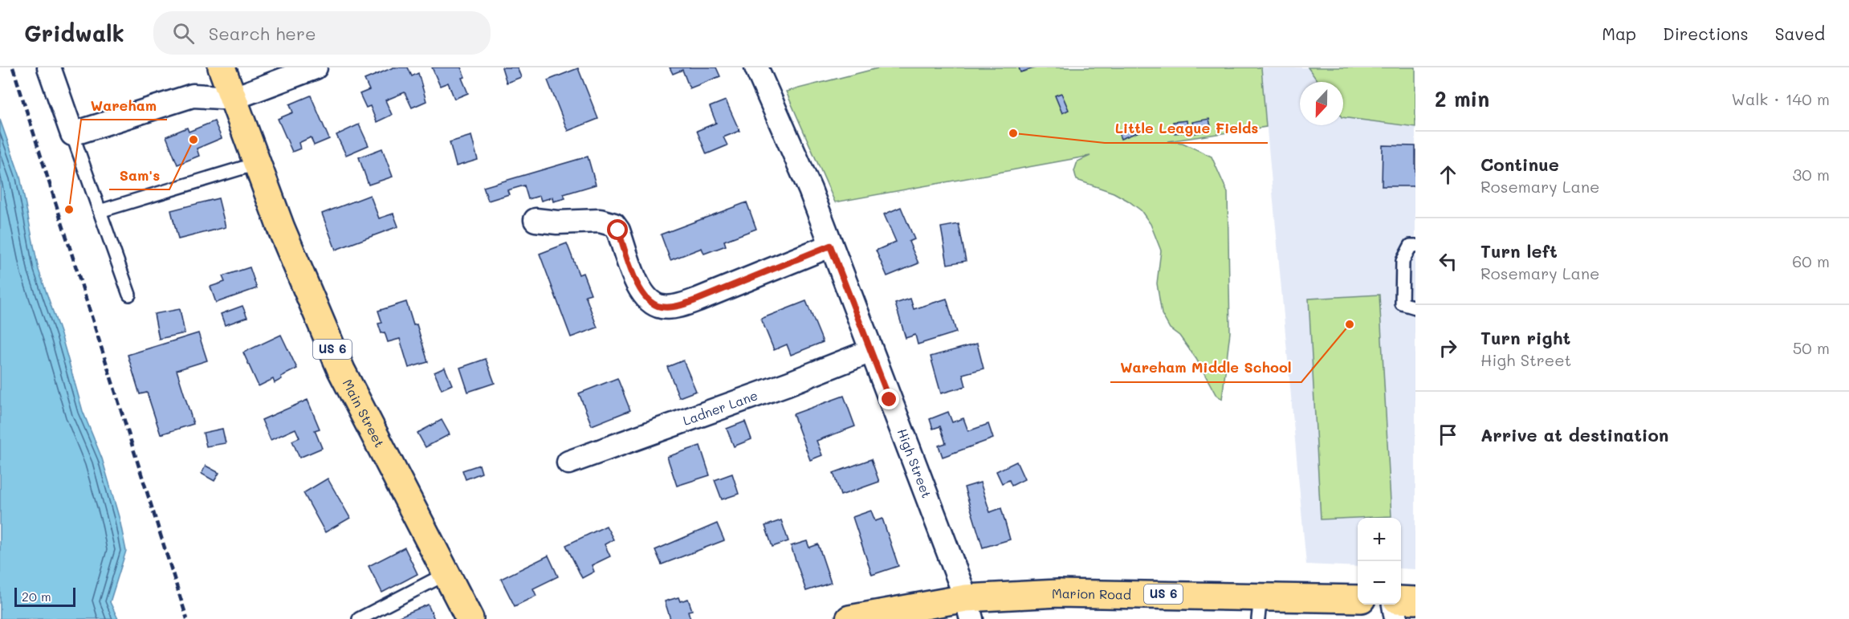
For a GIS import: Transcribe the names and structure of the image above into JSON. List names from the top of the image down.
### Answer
{
  "streets": {
    "main road": ["US 6", "Main Street", "Marion Road"],
    "street": ["Ladner Lane", "High Street"]
  },
  "crossings": [
    ["US 6", "High Street"],
    ["US 6", "Marion Road"],
    ["Ladner Lane", "High Street"],
    ["High Street", "Marion Road"]
  ],
  "places": [
    "Little League Fields",
    "Sam's",
    "Wareham",
    "Wareham Middle School"
  ],
  "scale_bar": "20 m",
  "north": "bottom",
  "page": {
    "header": "Gridwalk",
    "search": "Search here",
    "nav": ["Map", "Directions", "Saved"],
    "heading": ["2 min", "Walk · 140 m"],
    "list": [
      ["Continue", "Rosemary Lane", "30 m"],
      ["Turn left", "Rosemary Lane", "60 m"],
      ["Turn right", "High Street", "50 m"],
      "Arrive at destination"
    ],
    "map_buttons": ["+", "−"],
    "scale": "20 m"
  }
}
